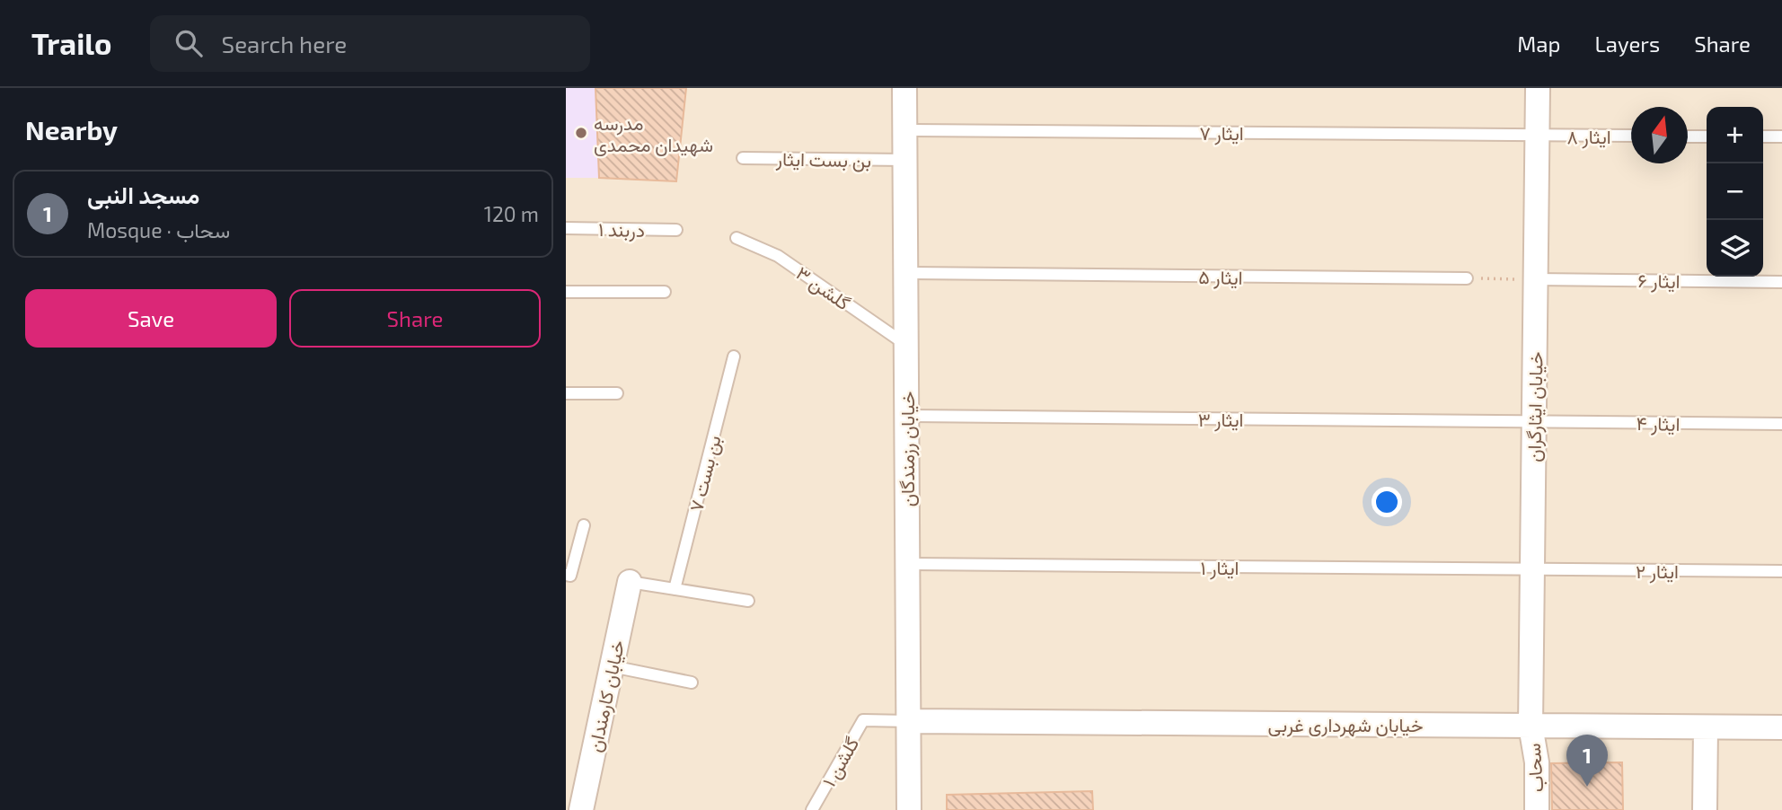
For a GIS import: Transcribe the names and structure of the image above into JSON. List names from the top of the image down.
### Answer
{
  "streets": {
    "street": [
      "خیابان ایثارگران",
      "خیابان رزمندگان",
      "خیابان کارمندان",
      "خیابان شهرداری غربی",
      "سحاب"
    ],
    "lane": [
      "ایثار ۷",
      "ایثار ۸",
      "بن بست ایثار",
      "دربند ۱",
      "ایثار ۵",
      "ایثار ۶",
      "گلشن ۳",
      "ایثار ۳",
      "ایثار ۴",
      "بن بست ۷",
      "ایثار ۱",
      "ایثار ۲",
      "گلشن ۱"
    ]
  },
  "crossings": [
    ["ایثار ۷", "ایثار ۸"],
    ["ایثار ۷", "خیابان ایثارگران"],
    ["ایثار ۷", "خیابان رزمندگان"],
    ["ایثار ۸", "خیابان ایثارگران"],
    ["بن بست ایثار", "خیابان رزمندگان"],
    ["ایثار ۵", "خیابان رزمندگان"],
    ["ایثار ۶", "خیابان ایثارگران"],
    ["گلشن ۳", "خیابان رزمندگان"],
    ["خیابان ایثارگران", "ایثار ۳"],
    ["خیابان ایثارگران", "ایثار ۴"],
    ["خیابان ایثارگران", "ایثار ۱"],
    ["خیابان ایثارگران", "ایثار ۲"],
    ["خیابان ایثارگران", "خیابان شهرداری غربی"],
    ["خیابان ایثارگران", "سحاب"],
    ["ایثار ۳", "ایثار ۴"],
    ["ایثار ۳", "خیابان رزمندگان"],
    ["خیابان رزمندگان", "ایثار ۱"],
    ["خیابان رزمندگان", "خیابان شهرداری غربی"],
    ["خیابان رزمندگان", "گلشن ۱"],
    ["ایثار ۱", "ایثار ۲"],
    ["خیابان شهرداری غربی", "گلشن ۱"],
    ["خیابان شهرداری غربی", "سحاب"]
  ],
  "places": ["مدرسه شهیدان محمدی"],
  "north": "top",
  "page": {
    "header": "Trailo",
    "search": "Search here",
    "nav": ["Map", "Layers", "Share"],
    "heading": "Nearby",
    "map_buttons": ["+", "−"],
    "list": [
      {
        "mark": "1",
        "name": "مسجد النبی",
        "note": "Mosque · سحاب",
        "value": "120 m"
      }
    ],
    "buttons": ["Save", "Share"],
    "pins": "1"
  }
}
